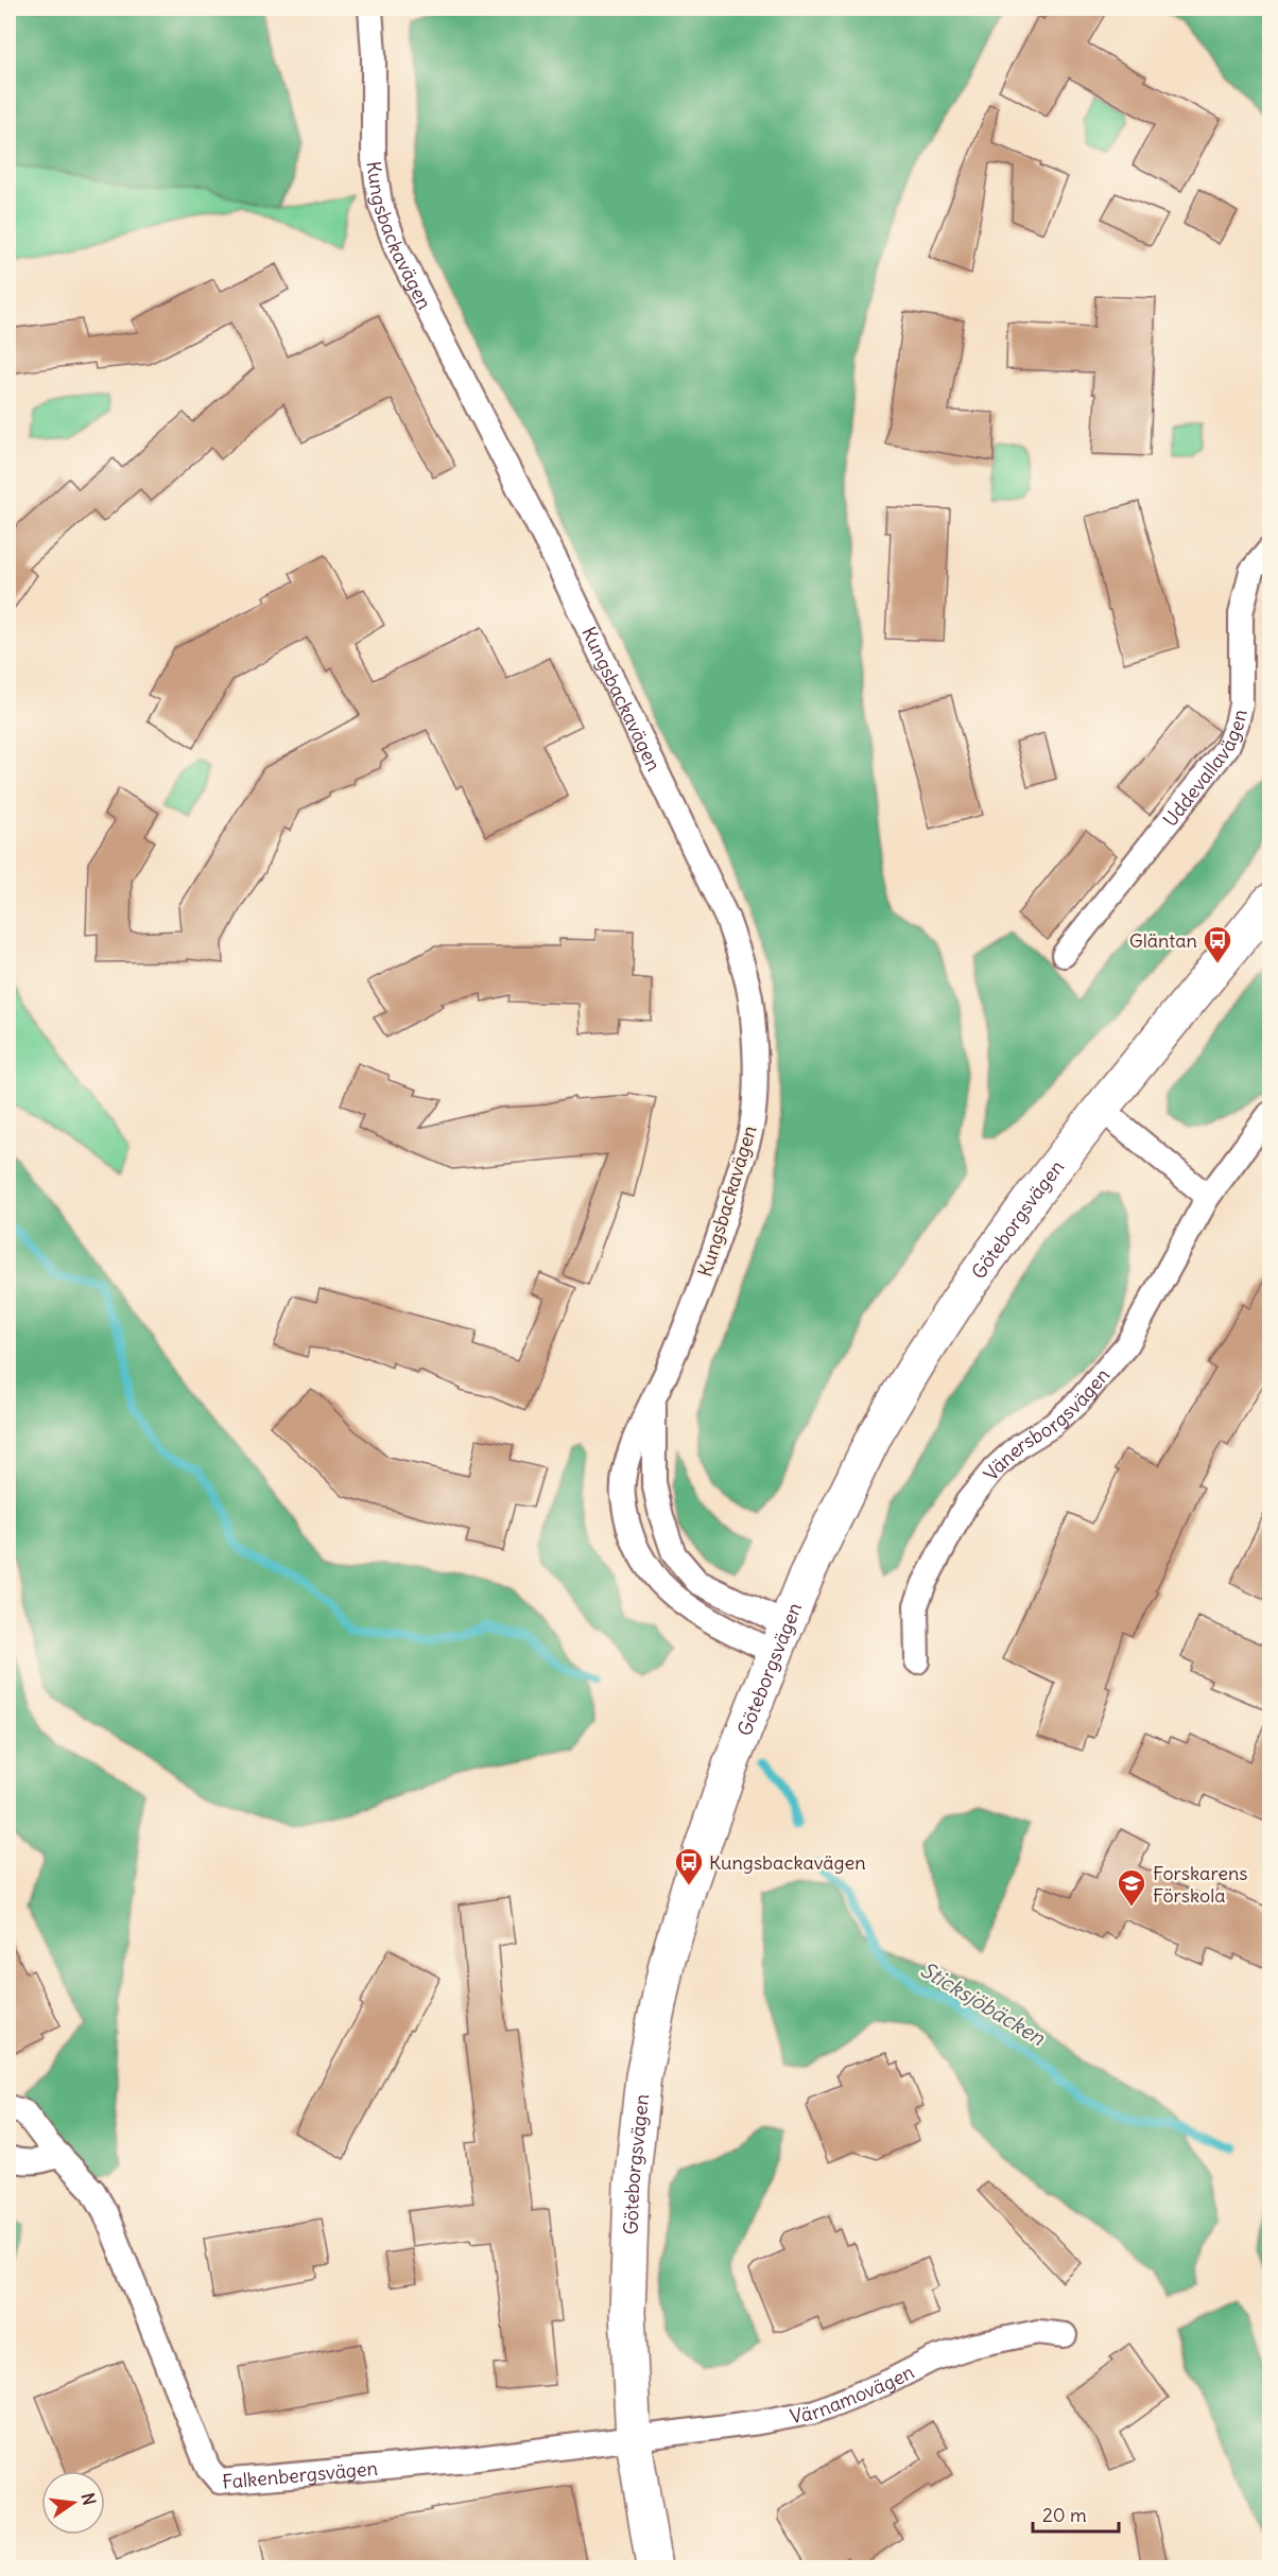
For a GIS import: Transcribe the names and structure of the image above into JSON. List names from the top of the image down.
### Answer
{
  "streets": {
    "street": [
      "Kungsbackavägen",
      "Uddevallavägen",
      "Göteborgsvägen",
      "Vänersborgsvägen",
      "Värnamovägen",
      "Falkenbergsvägen"
    ]
  },
  "crossings": [
    ["Kungsbackavägen", "Göteborgsvägen"],
    ["Göteborgsvägen", "Värnamovägen"],
    ["Göteborgsvägen", "Falkenbergsvägen"],
    ["Värnamovägen", "Falkenbergsvägen"]
  ],
  "water": ["Sticksjöbäcken"],
  "places": {
    "bus stop": ["Gläntan", "Kungsbackavägen"],
    "school or university": ["Forskarens Förskola"]
  },
  "scale_bar": "20 m",
  "north": "right"
}
